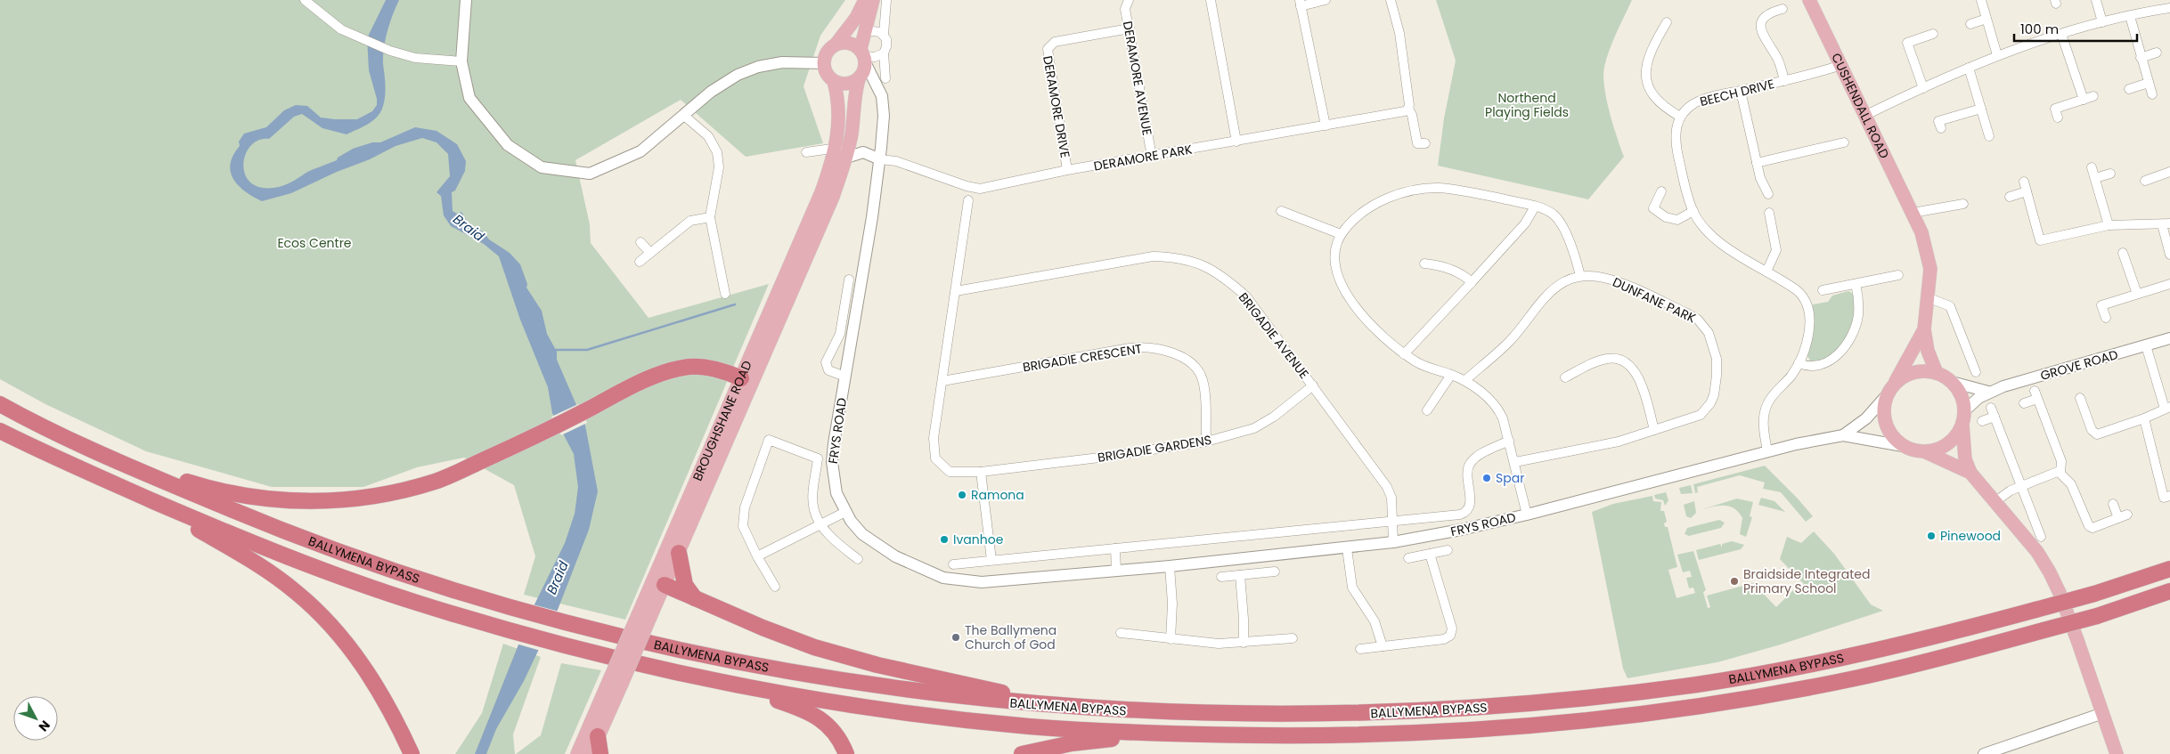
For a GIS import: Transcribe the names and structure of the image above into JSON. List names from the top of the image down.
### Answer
{
  "streets": {
    "highway": ["BALLYMENA BYPASS"],
    "main road": ["CUSHENDALL ROAD", "BROUGHSHANE ROAD"],
    "street": [
      "DERAMORE AVENUE",
      "BEECH DRIVE",
      "DERAMORE DRIVE",
      "DERAMORE PARK",
      "DUNFANE PARK",
      "BRIGADIE AVENUE",
      "BRIGADIE CRESCENT",
      "GROVE ROAD",
      "FRYS ROAD",
      "BRIGADIE GARDENS"
    ]
  },
  "crossings": [
    ["DERAMORE AVENUE", "DERAMORE DRIVE"],
    ["DERAMORE AVENUE", "DERAMORE PARK"],
    ["BEECH DRIVE", "CUSHENDALL ROAD"],
    ["CUSHENDALL ROAD", "GROVE ROAD"],
    ["CUSHENDALL ROAD", "FRYS ROAD"],
    ["DERAMORE DRIVE", "DERAMORE PARK"],
    ["DERAMORE PARK", "FRYS ROAD"],
    ["BRIGADIE AVENUE", "FRYS ROAD"],
    ["BRIGADIE AVENUE", "BRIGADIE GARDENS"],
    ["BRIGADIE CRESCENT", "BRIGADIE GARDENS"],
    ["GROVE ROAD", "FRYS ROAD"],
    ["BROUGHSHANE ROAD", "FRYS ROAD"]
  ],
  "water": ["Braid"],
  "parks": ["Northend Playing Fields", "Ecos Centre"],
  "places": [
    "Spar",
    "Ramona",
    "Pinewood",
    "Ivanhoe",
    "Braidside Integrated Primary School",
    "The Ballymena Church of God"
  ],
  "scale_bar": "100 m",
  "north": "bottom right"
}
